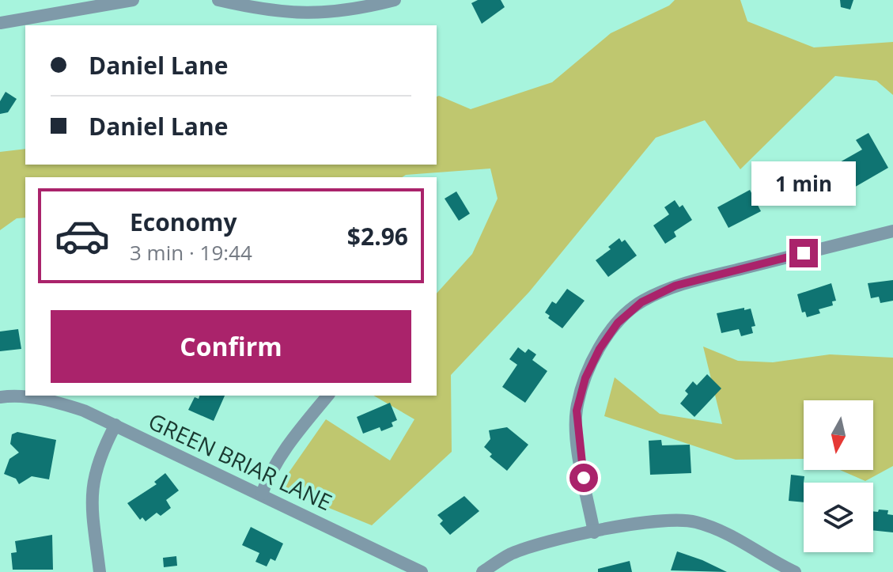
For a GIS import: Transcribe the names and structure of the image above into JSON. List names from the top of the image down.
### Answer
{
  "streets": {
    "street": ["GREEN BRIAR LANE"]
  },
  "north": "bottom",
  "page": {
    "banner": ["Daniel Lane", "Daniel Lane"],
    "bubble": "1 min",
    "list": [
      {
        "name": "Economy",
        "note": "3 min · 19:44",
        "value": "$2.96"
      }
    ],
    "buttons": "Confirm"
  }
}
